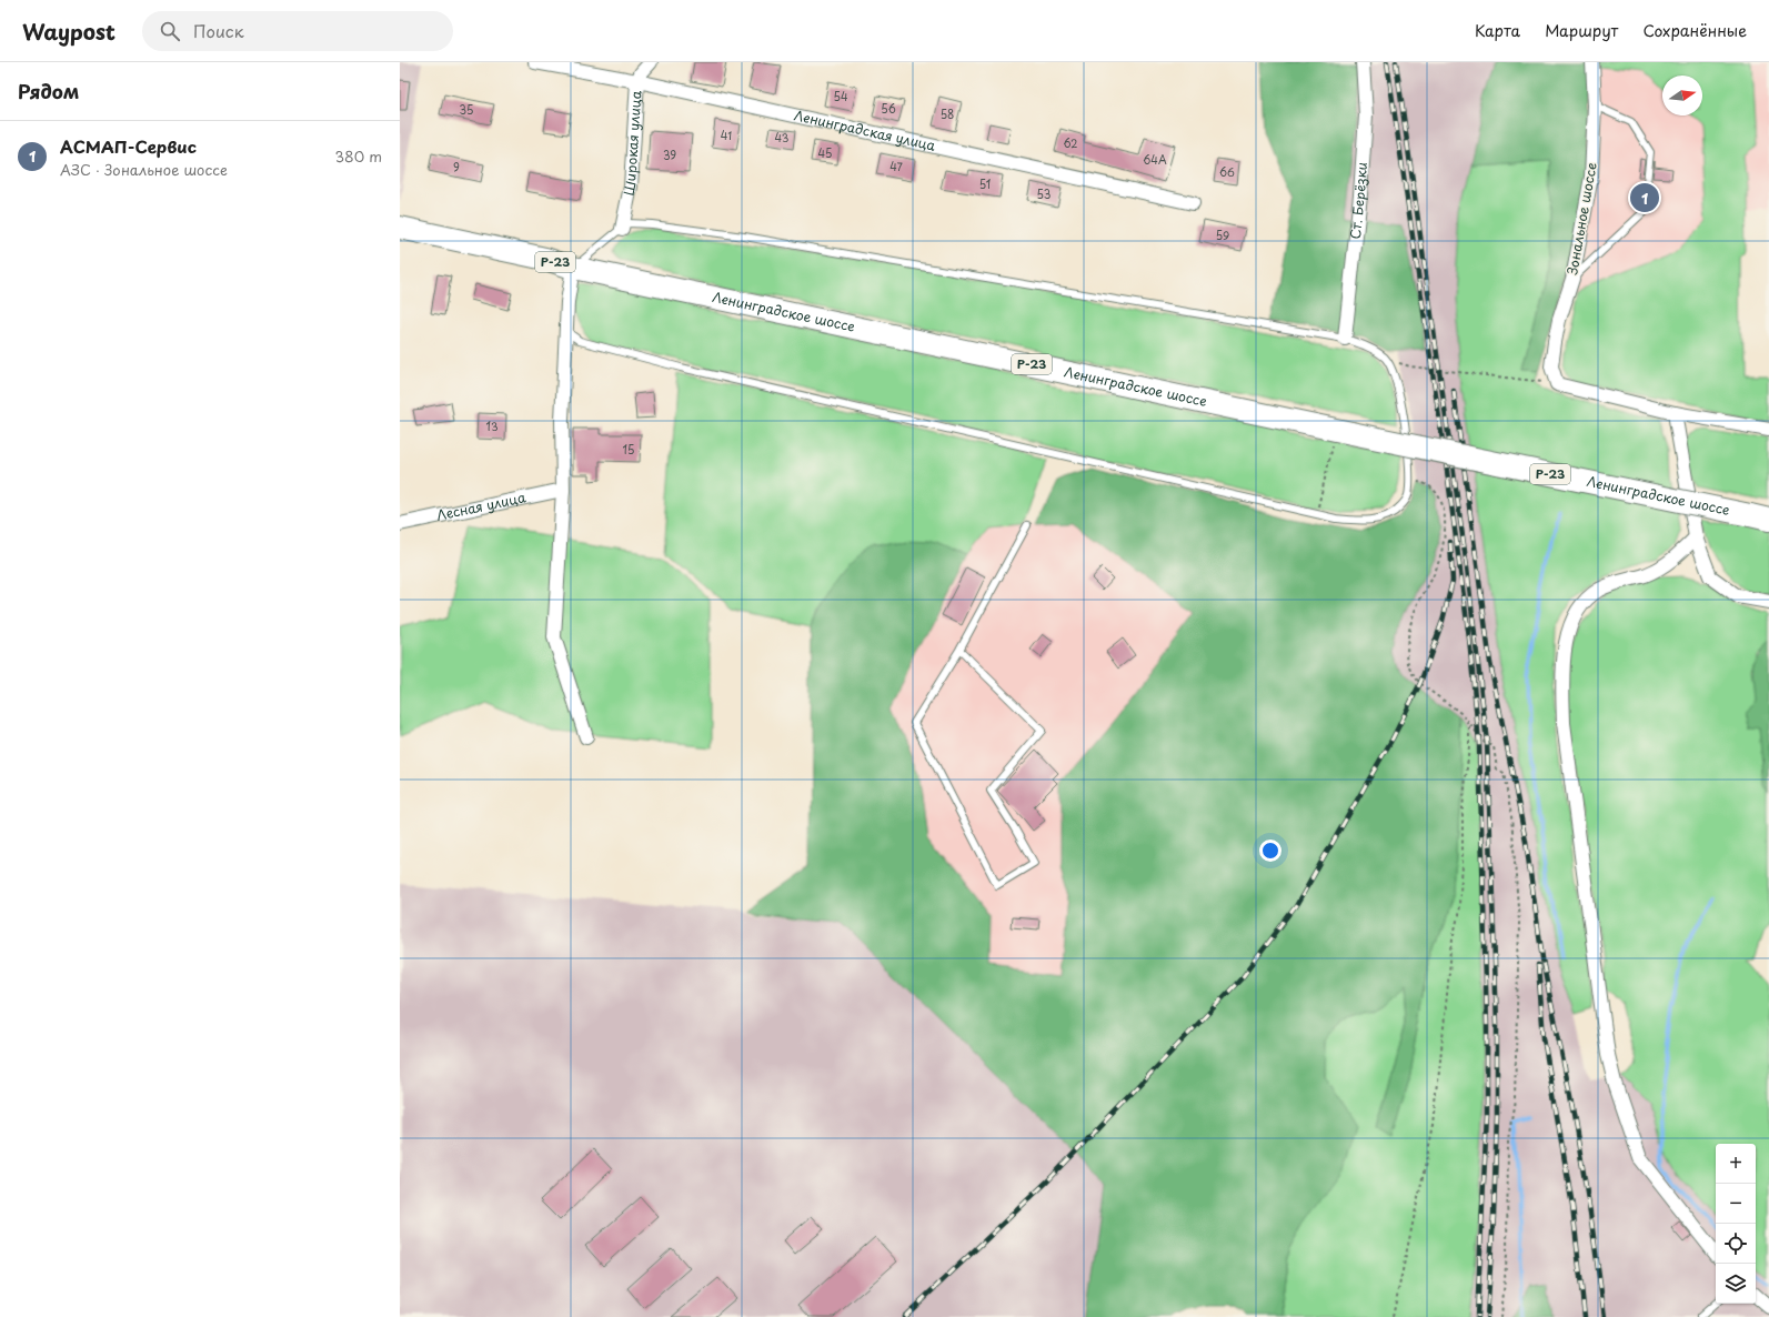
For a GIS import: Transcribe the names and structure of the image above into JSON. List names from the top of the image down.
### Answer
{
  "streets": {
    "highway": ["Р-23", "Ленинградское шоссе"],
    "street": [
      "Ленинградская улица",
      "Широкая улица",
      "Ст. Берёзки",
      "Зональное шоссе",
      "Лесная улица"
    ]
  },
  "crossings": [
    ["Ленинградская улица", "Широкая улица"]
  ],
  "house_numbers": [
    "54",
    "56",
    "35",
    "58",
    "41",
    "43",
    "62",
    "45",
    "39",
    "64А",
    "47",
    "9",
    "66",
    "51",
    "53",
    "59",
    "13",
    "15"
  ],
  "north": "right",
  "page": {
    "header": "Waypost",
    "search": "Поиск",
    "nav": ["Карта", "Маршрут", "Сохранённые"],
    "heading": "Рядом",
    "list": [
      {
        "mark": "1",
        "name": "АСМАП-Сервис",
        "note": "АЗС · Зональное шоссе",
        "value": "380 m"
      }
    ],
    "pins": "1",
    "map_buttons": ["+", "−"]
  }
}
